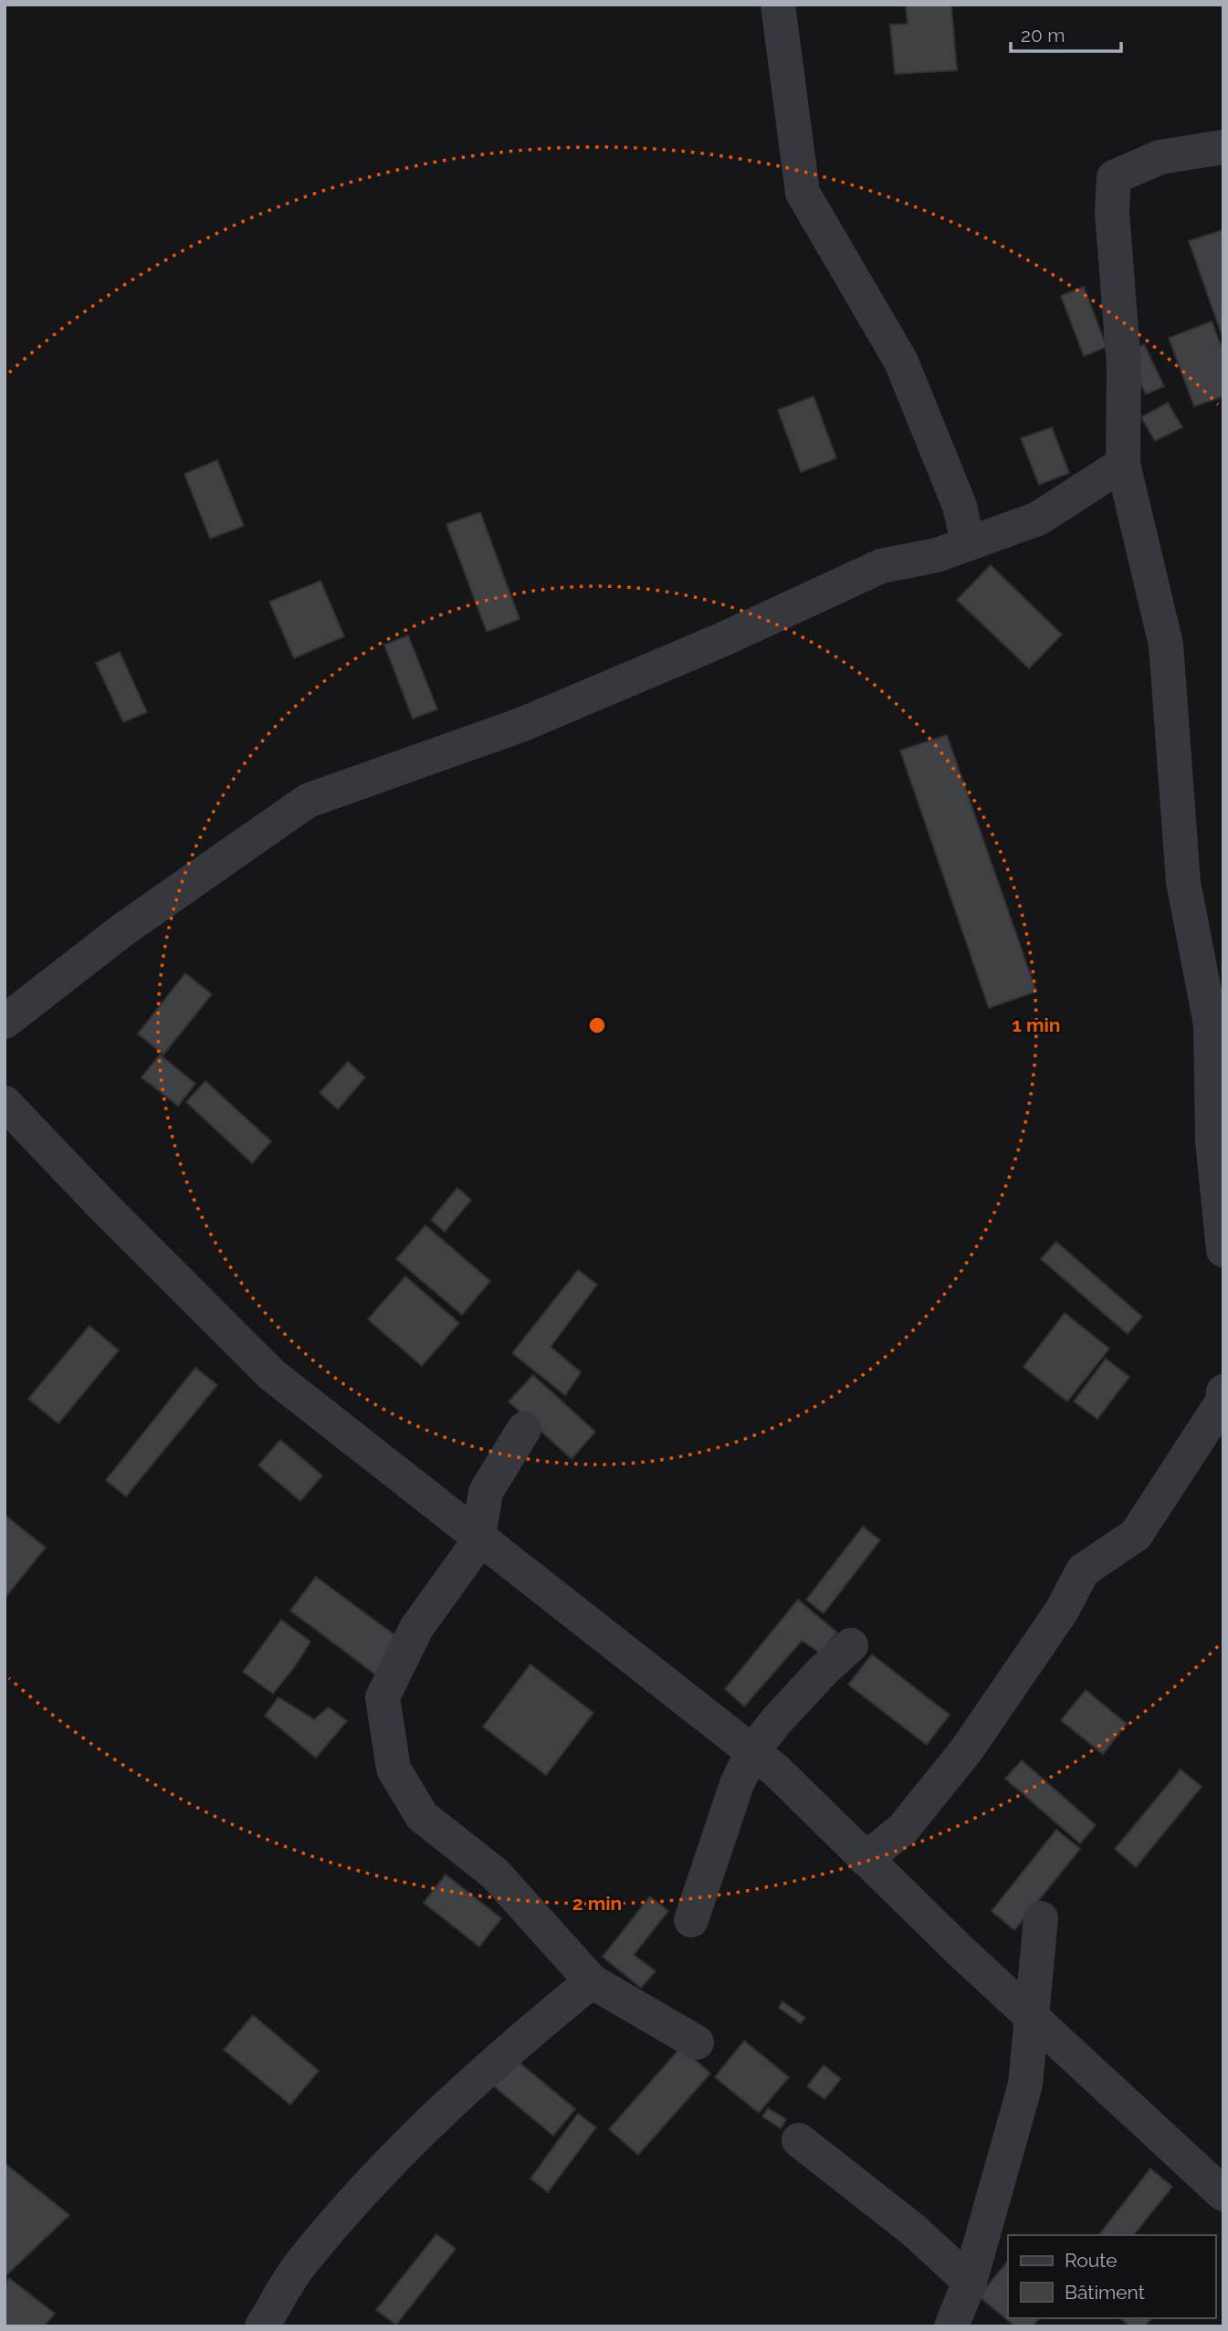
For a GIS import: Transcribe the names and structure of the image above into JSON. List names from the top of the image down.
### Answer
{
  "legend": ["Route", "Bâtiment"],
  "scale_bar": "20 m",
  "rings": ["1 min", "2 min"]
}
